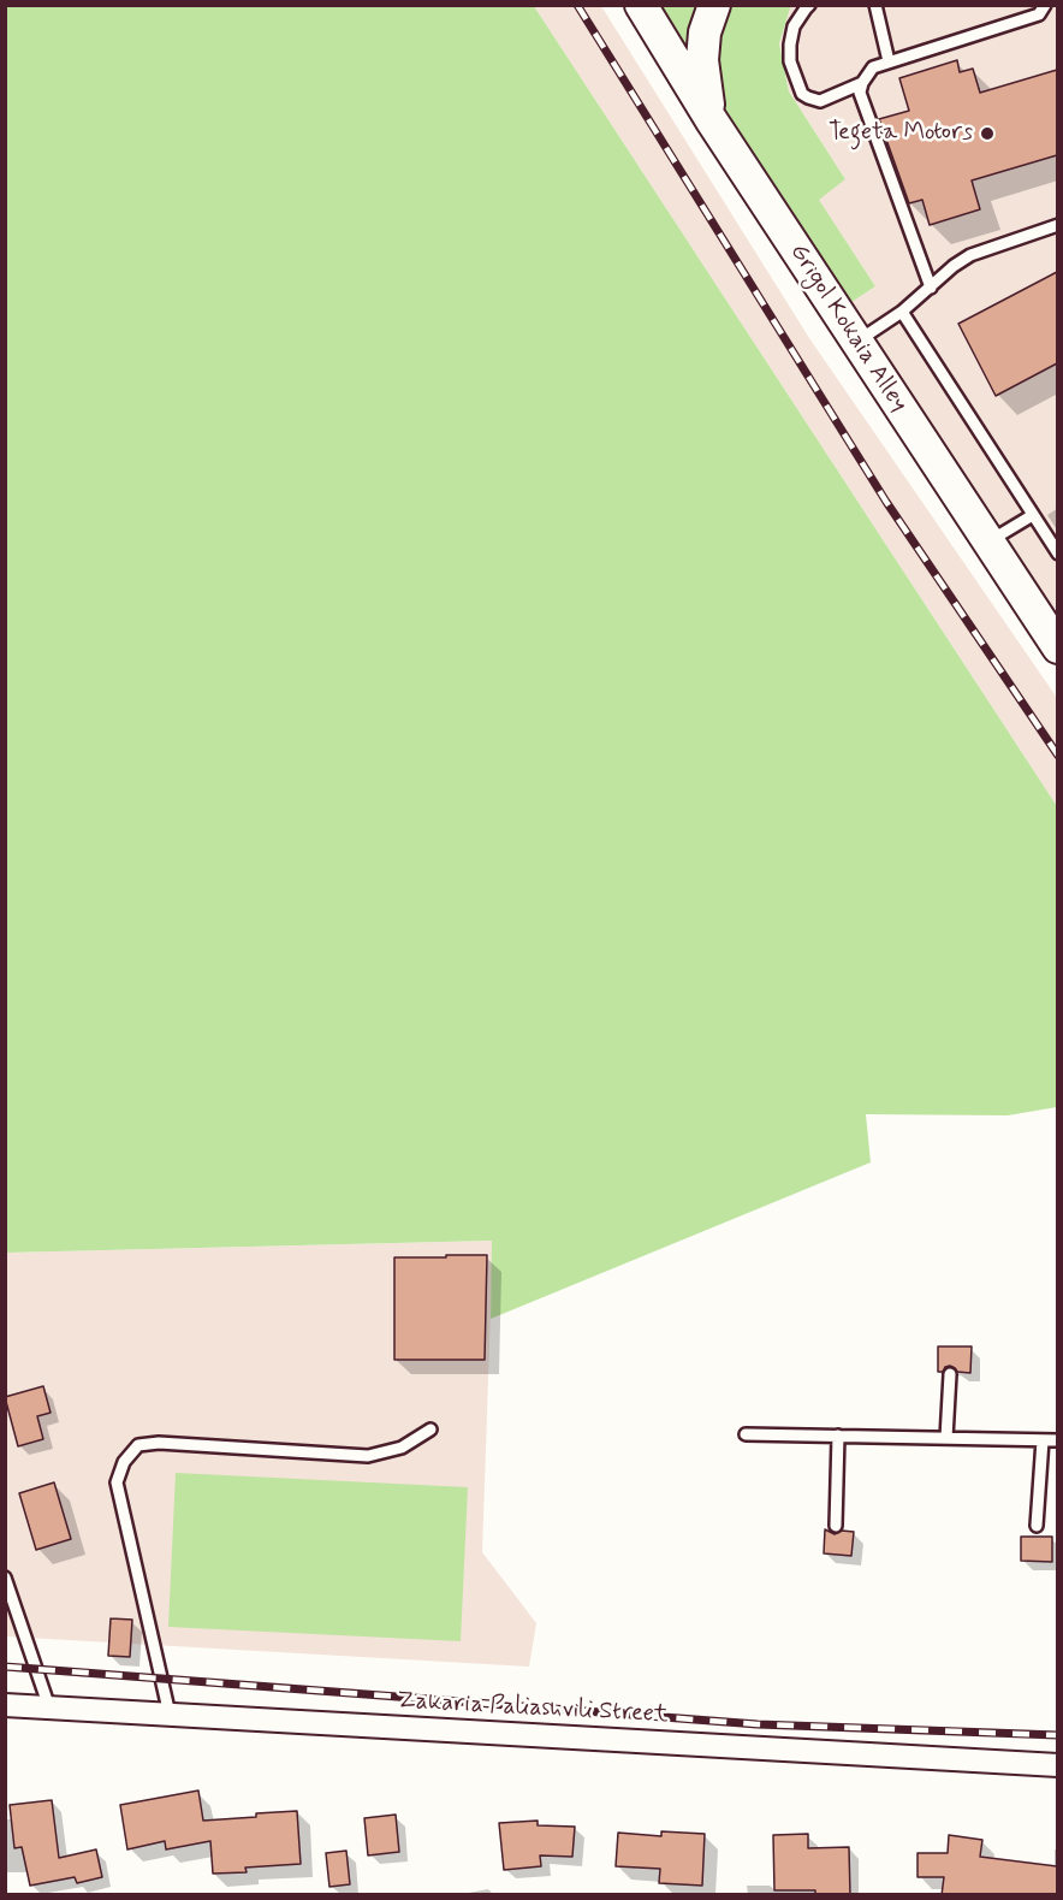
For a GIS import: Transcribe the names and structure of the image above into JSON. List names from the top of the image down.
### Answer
{
  "streets": {
    "main road": ["Grigol Kokaia Alley"],
    "street": ["Zakaria Paliashvili Street"]
  },
  "places": ["Tegeta Motors"]
}
